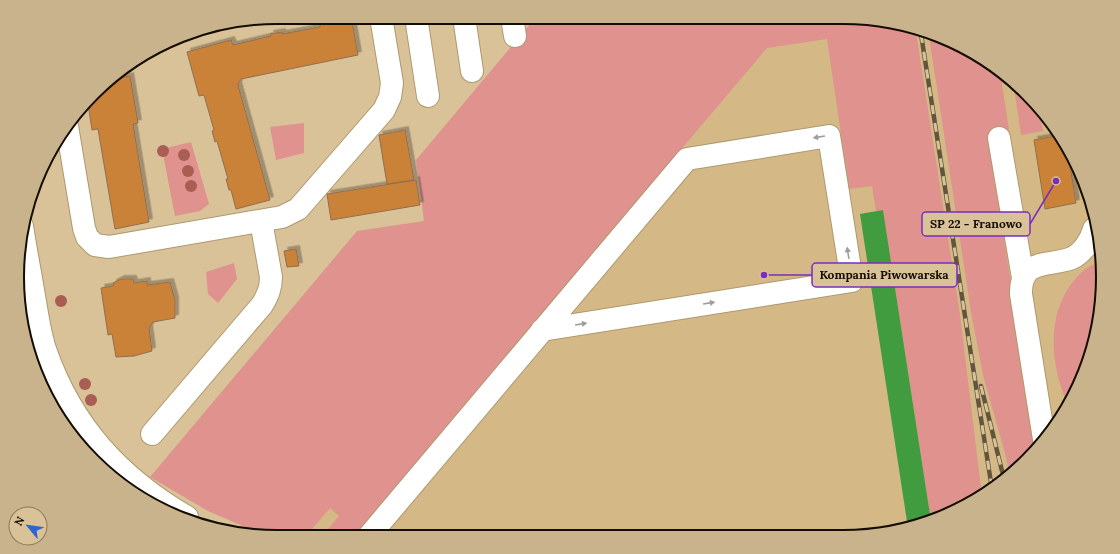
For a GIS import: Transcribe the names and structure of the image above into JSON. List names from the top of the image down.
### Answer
{
  "places": ["SP 22 - Franowo", "Kompania Piwowarska"],
  "north": "top left"
}
